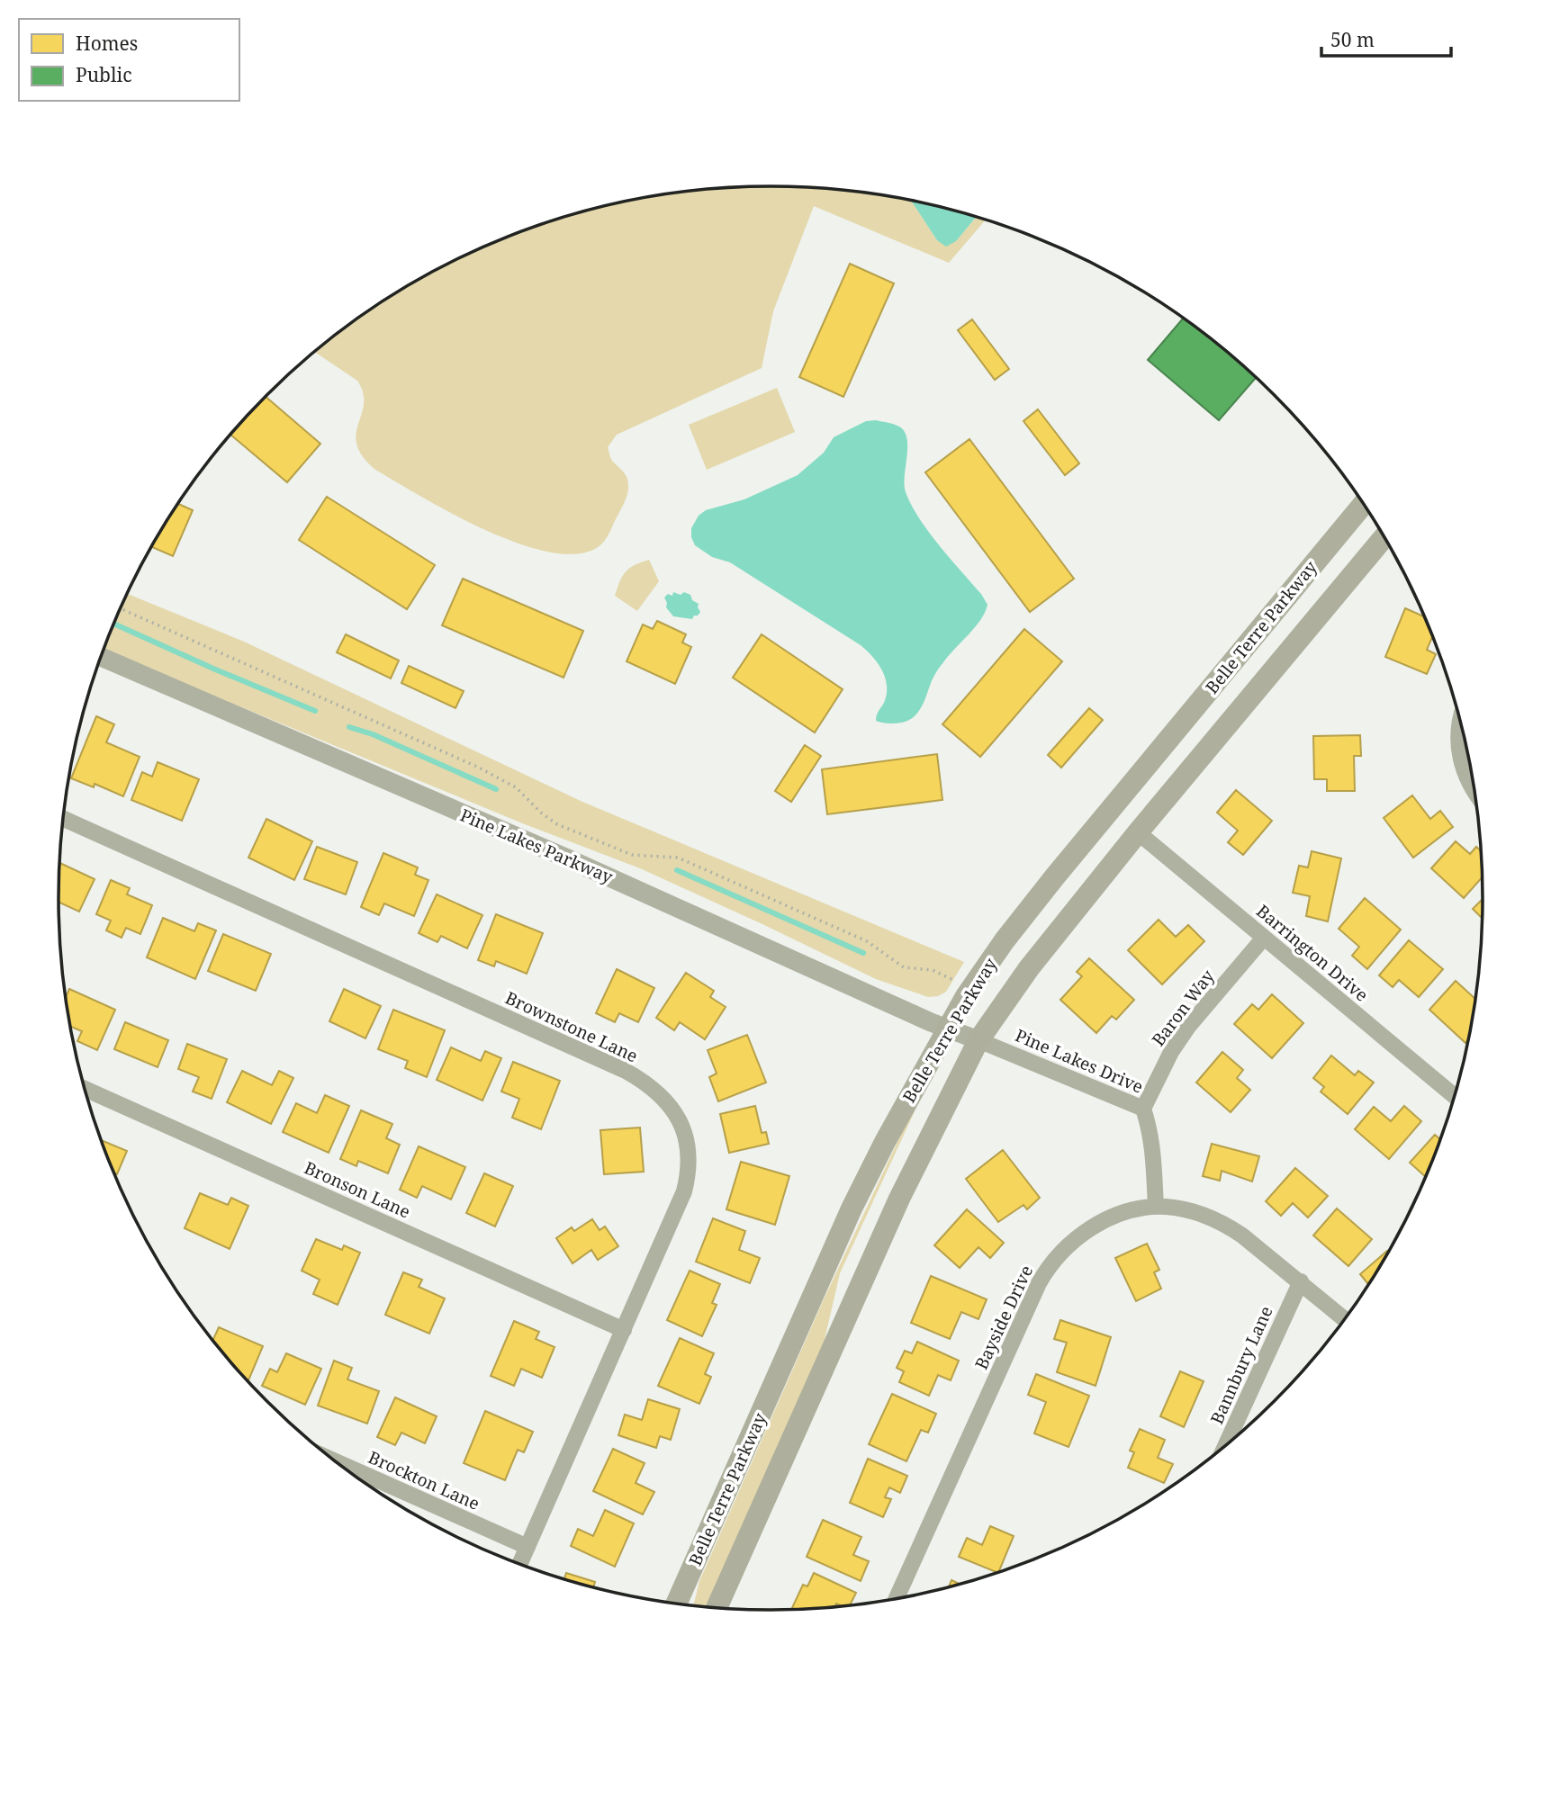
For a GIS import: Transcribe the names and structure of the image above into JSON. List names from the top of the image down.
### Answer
{
  "streets": {
    "main road": ["Belle Terre Parkway"],
    "street": [
      "Pine Lakes Parkway",
      "Barrington Drive",
      "Baron Way",
      "Brownstone Lane",
      "Pine Lakes Drive",
      "Bronson Lane",
      "Bayside Drive",
      "Bannbury Lane",
      "Brockton Lane"
    ]
  },
  "crossings": [
    ["Belle Terre Parkway", "Pine Lakes Parkway"],
    ["Belle Terre Parkway", "Barrington Drive"],
    ["Belle Terre Parkway", "Pine Lakes Drive"],
    ["Pine Lakes Parkway", "Pine Lakes Drive"],
    ["Barrington Drive", "Baron Way"],
    ["Baron Way", "Pine Lakes Drive"],
    ["Brownstone Lane", "Bronson Lane"],
    ["Brownstone Lane", "Brockton Lane"],
    ["Pine Lakes Drive", "Bayside Drive"],
    ["Bayside Drive", "Bannbury Lane"]
  ],
  "legend": ["Homes", "Public"],
  "scale_bar": "50 m"
}
